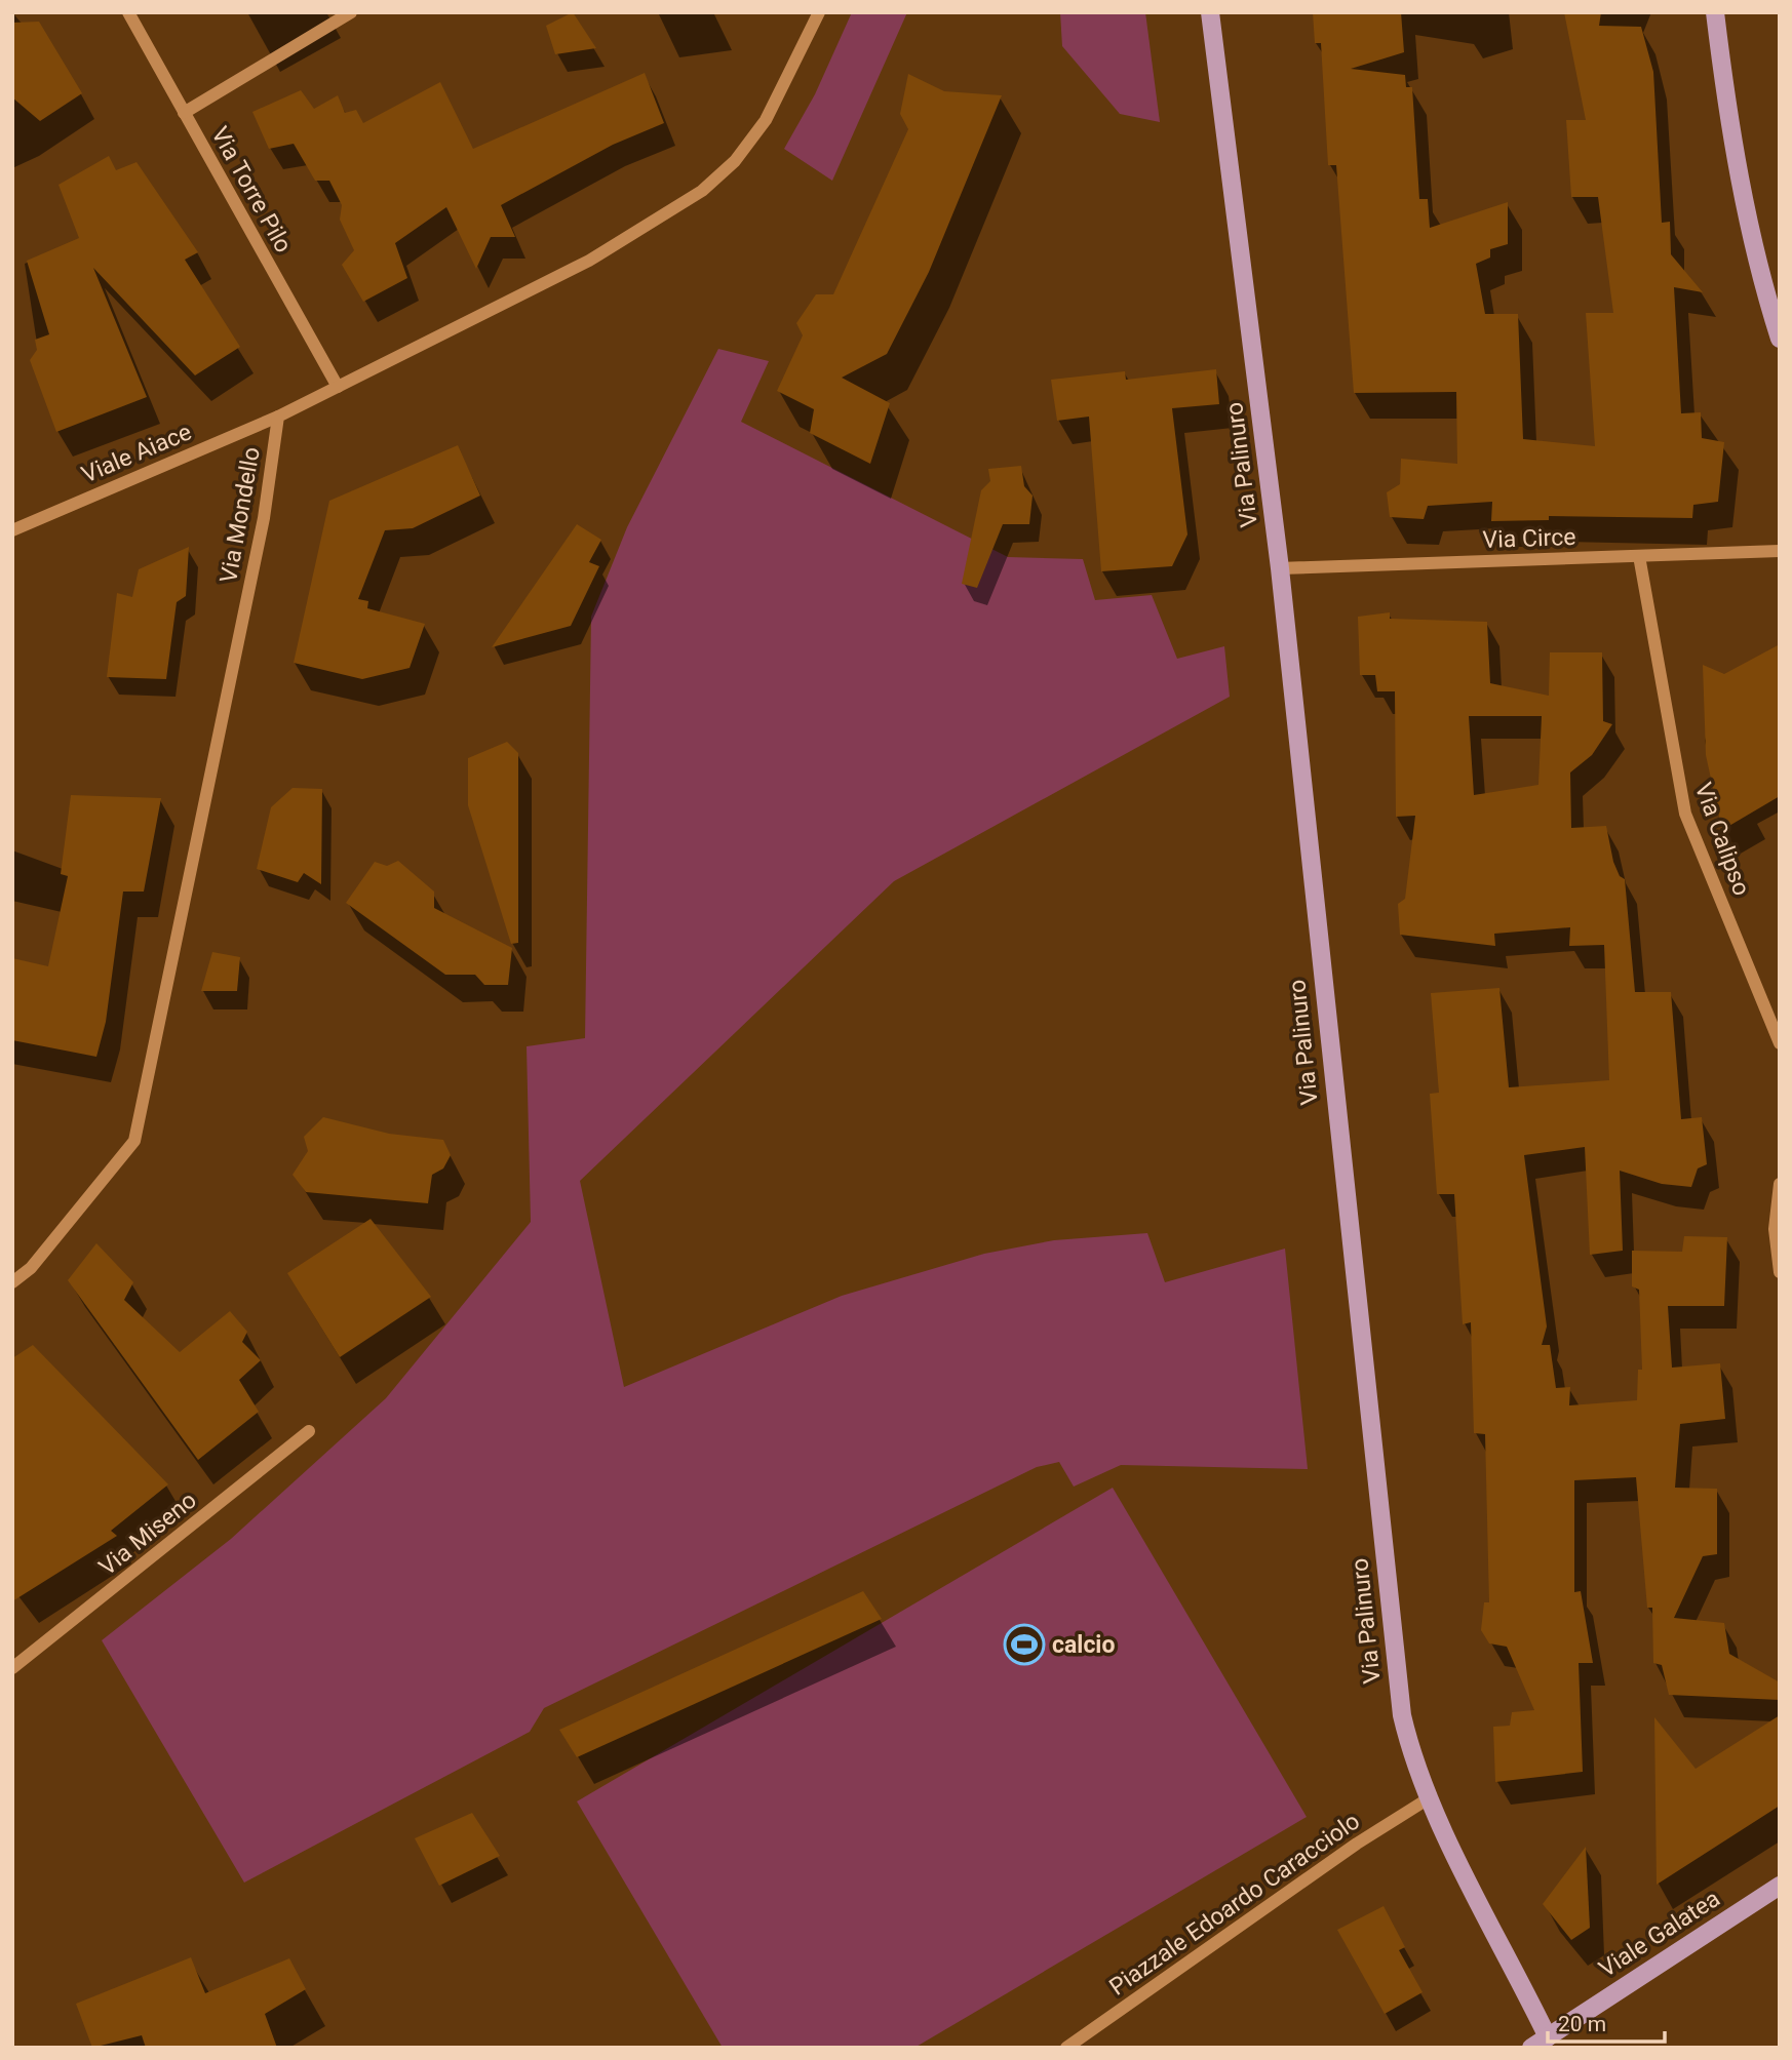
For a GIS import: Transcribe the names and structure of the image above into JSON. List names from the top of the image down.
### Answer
{
  "streets": {
    "main road": ["Via Palinuro", "Viale Galatea"],
    "street": [
      "Via Torre Pilo",
      "Viale Aiace",
      "Via Mondello",
      "Via Circe",
      "Via Calipso",
      "Via Miseno",
      "Piazzale Edoardo Caracciolo"
    ]
  },
  "crossings": [
    ["Viale Aiace", "Via Mondello"],
    ["Via Palinuro", "Via Circe"],
    ["Via Palinuro", "Piazzale Edoardo Caracciolo"],
    ["Via Palinuro", "Viale Galatea"],
    ["Via Circe", "Via Calipso"]
  ],
  "places": {
    "sports": ["calcio"]
  },
  "scale_bar": "20 m"
}
